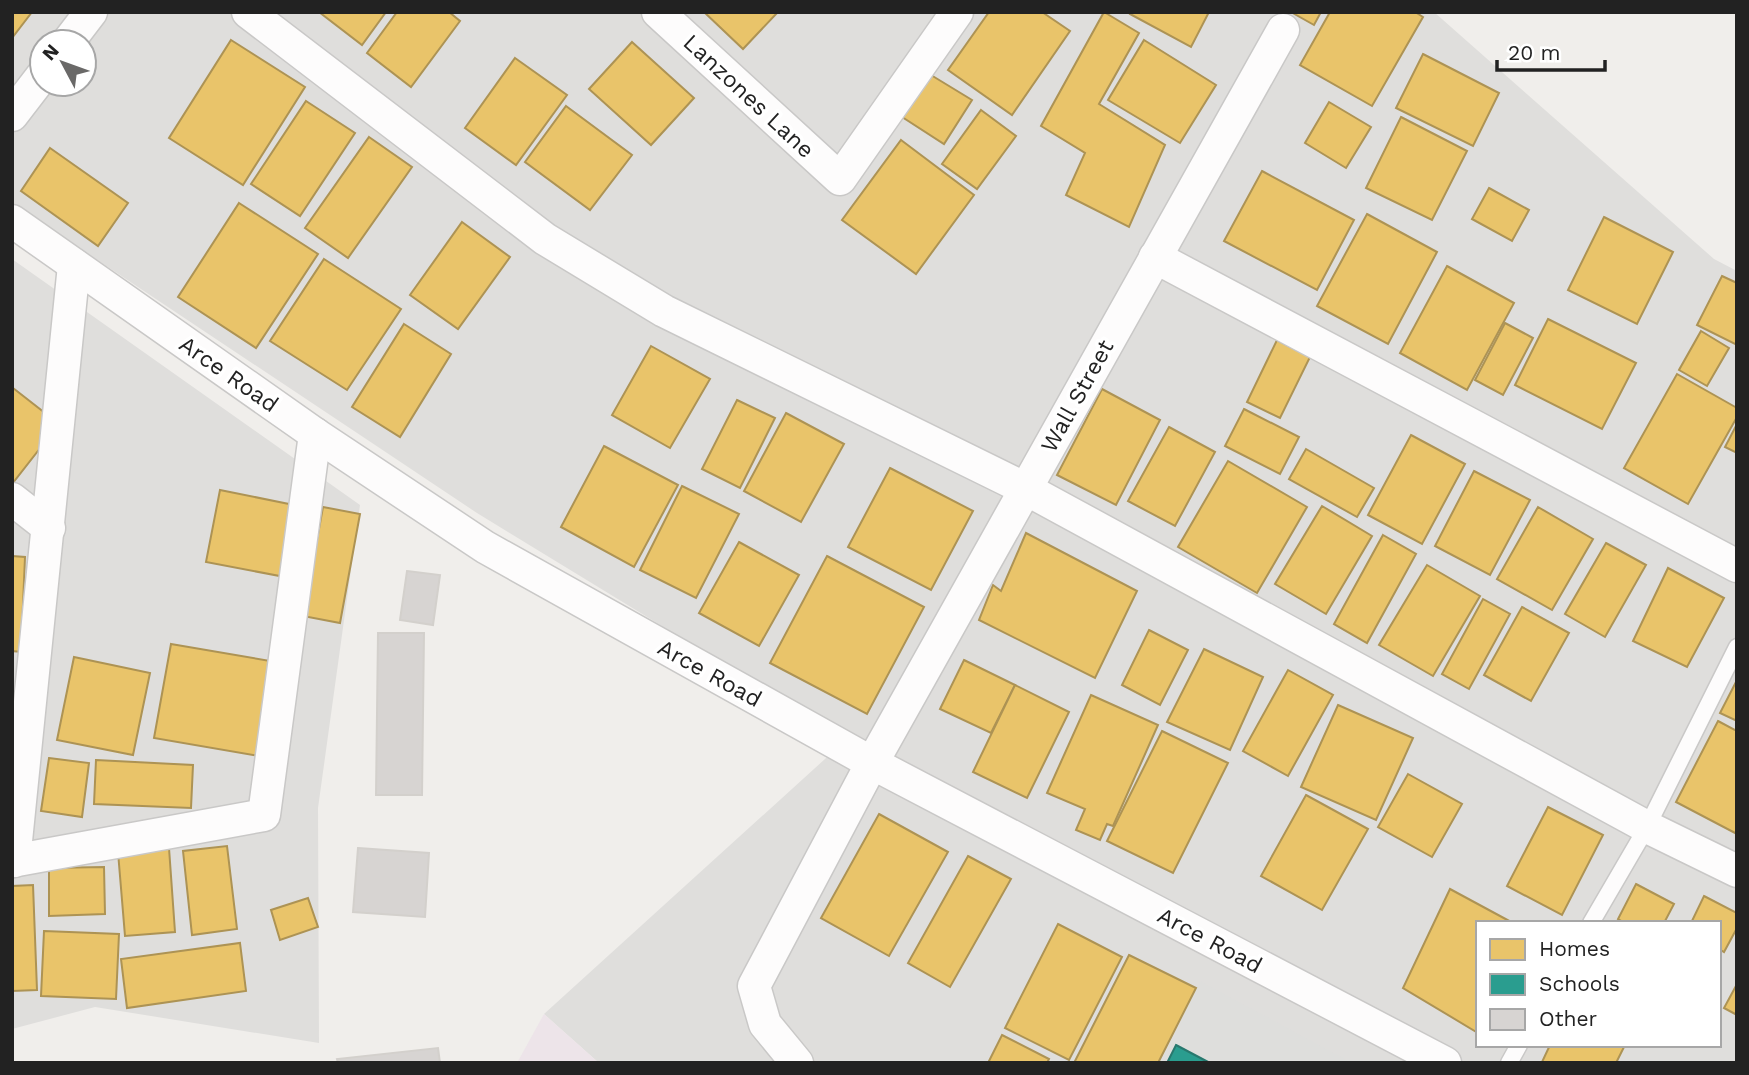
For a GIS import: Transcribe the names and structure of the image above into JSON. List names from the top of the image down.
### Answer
{
  "streets": {
    "street": ["Lanzones Lane", "Arce Road", "Wall Street"]
  },
  "crossings": [
    ["Arce Road", "Wall Street"]
  ],
  "legend": ["Homes", "Schools", "Other"],
  "scale_bar": "20 m",
  "north": "top left"
}
